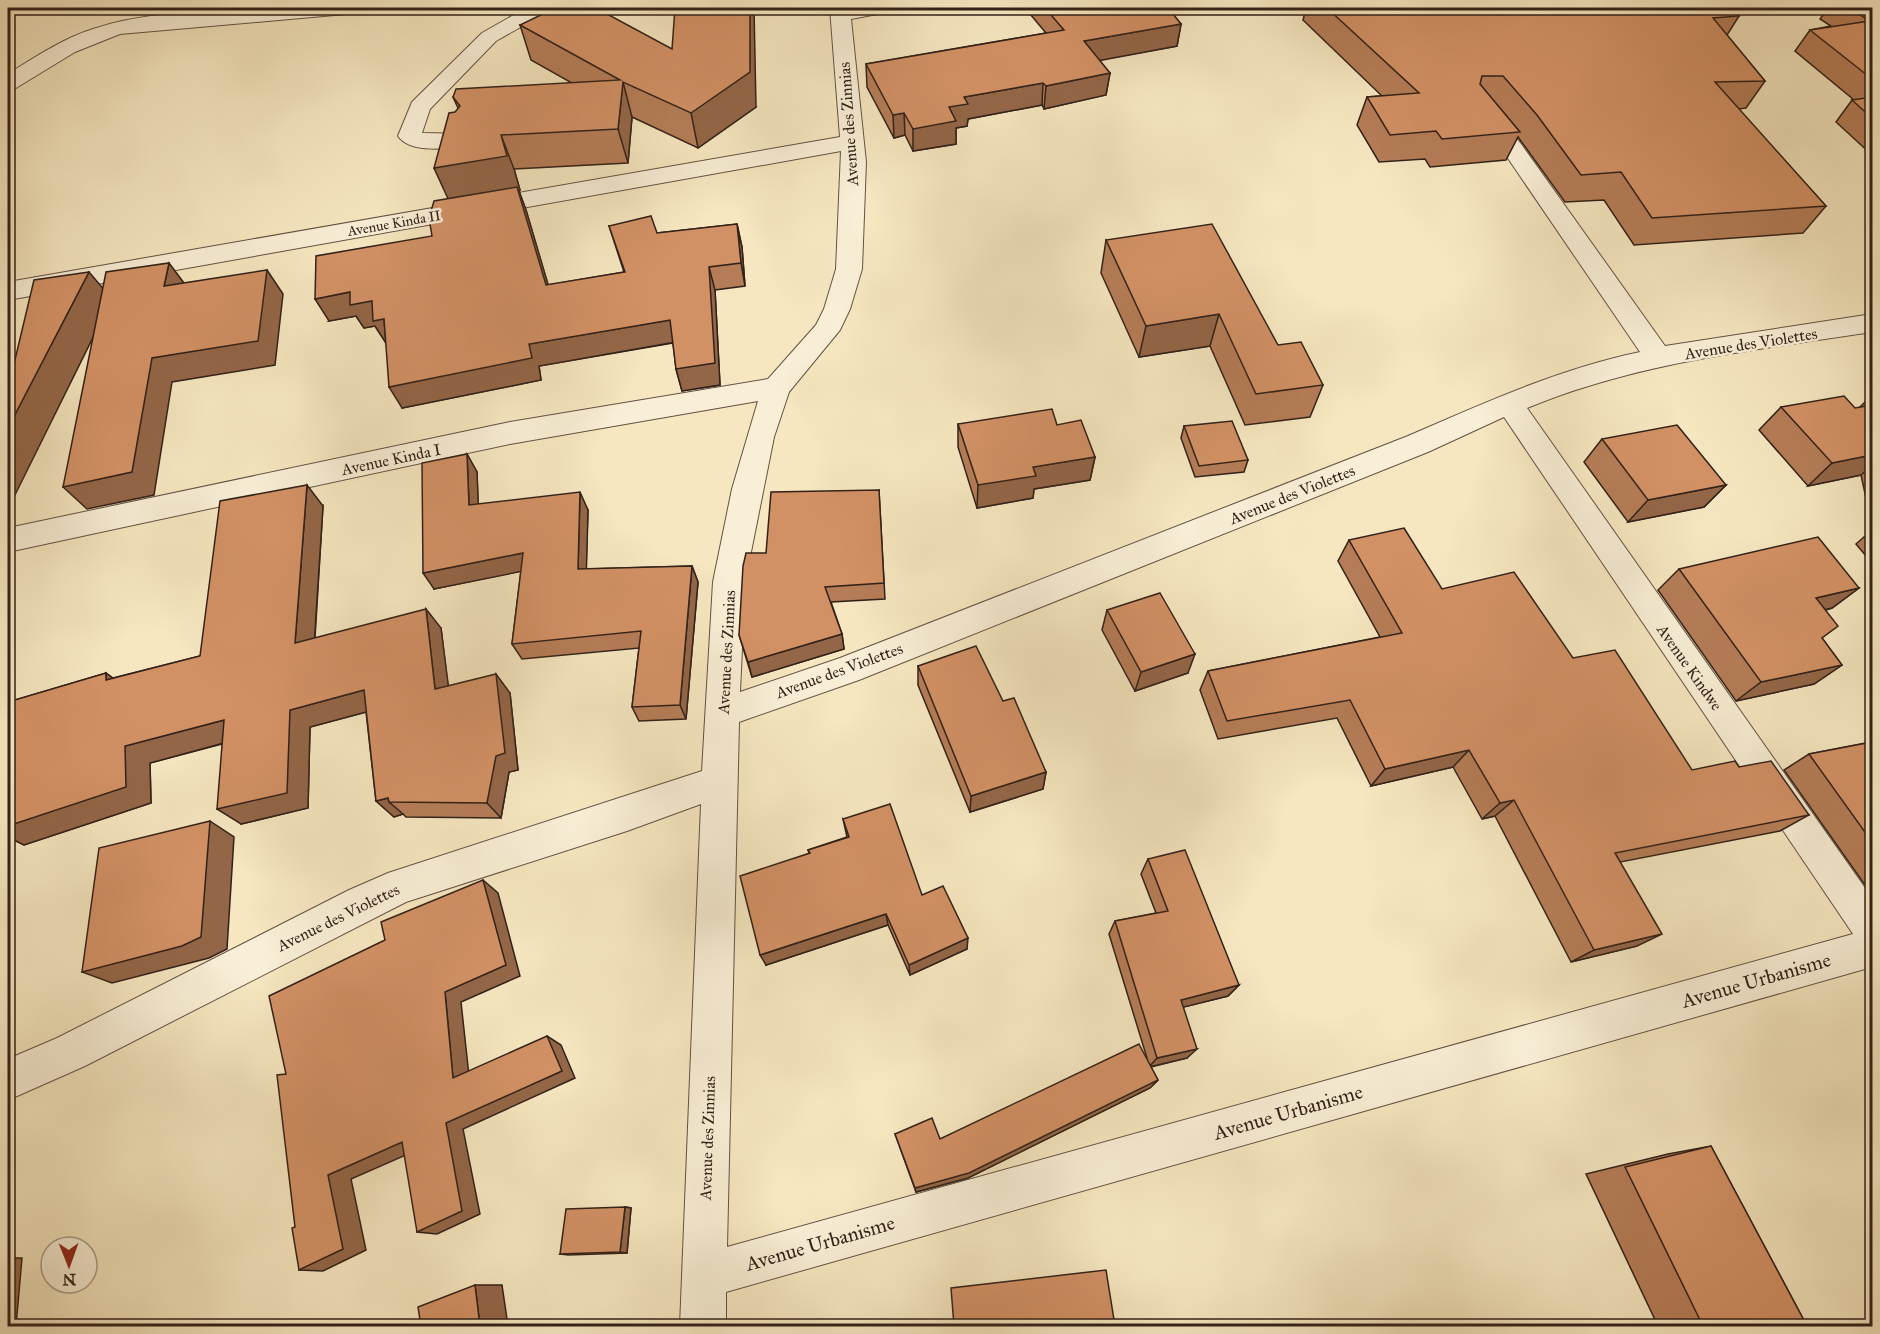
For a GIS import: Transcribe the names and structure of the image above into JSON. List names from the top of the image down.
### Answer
{
  "streets": {
    "street": [
      "Avenue des Zinnias",
      "Avenue Kinda II",
      "Avenue des Violettes",
      "Avenue Kinda I",
      "Avenue Kindwe",
      "Avenue Urbanisme"
    ]
  },
  "crossings": [
    ["Avenue des Zinnias", "Avenue Kinda II"],
    ["Avenue des Zinnias", "Avenue des Violettes"],
    ["Avenue des Zinnias", "Avenue Kinda I"],
    ["Avenue des Zinnias", "Avenue Urbanisme"],
    ["Avenue des Violettes", "Avenue Kindwe"]
  ],
  "north": "bottom"
}
